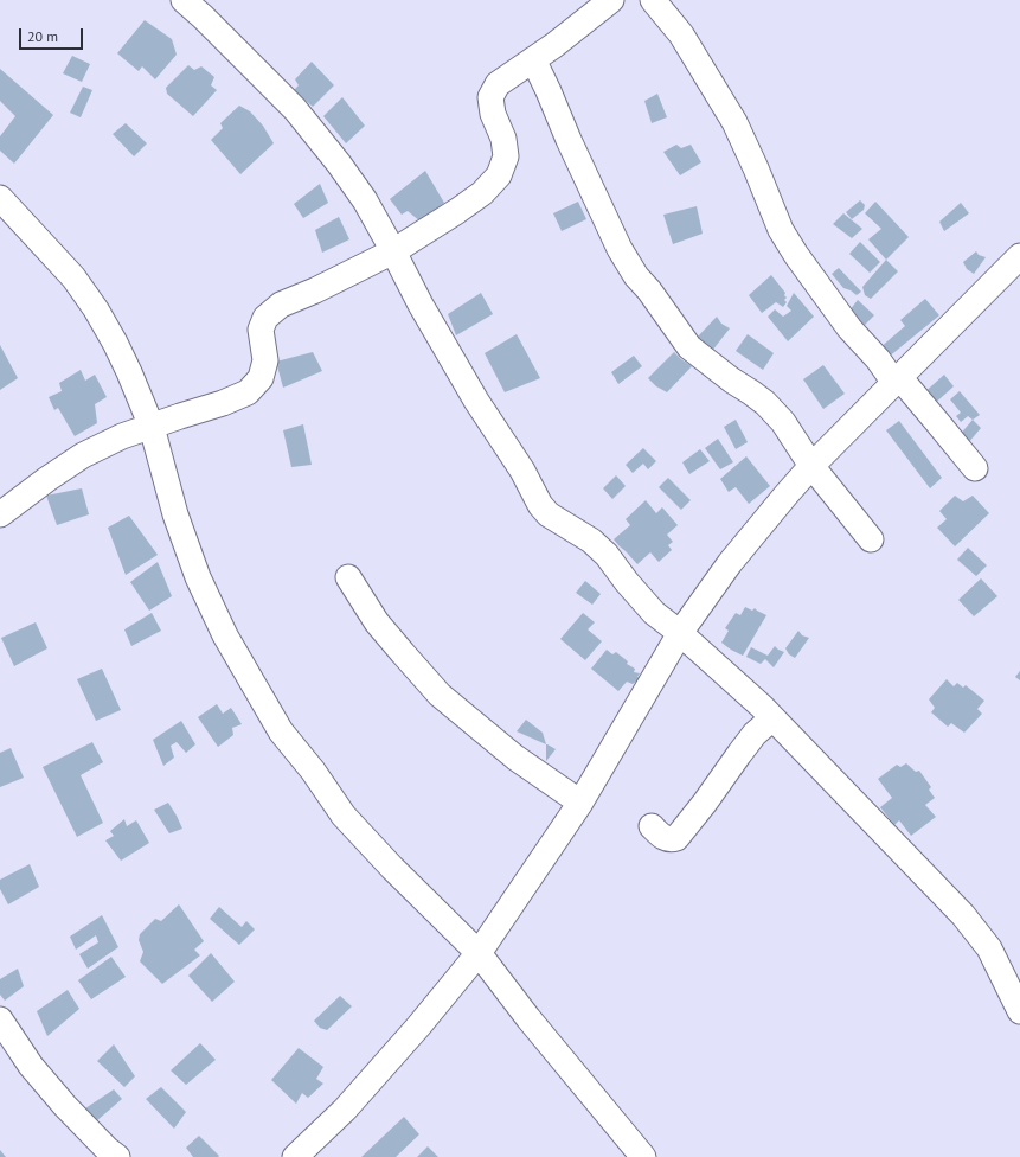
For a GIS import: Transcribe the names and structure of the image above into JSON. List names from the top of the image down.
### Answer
{
  "scale_bar": "20 m"
}
